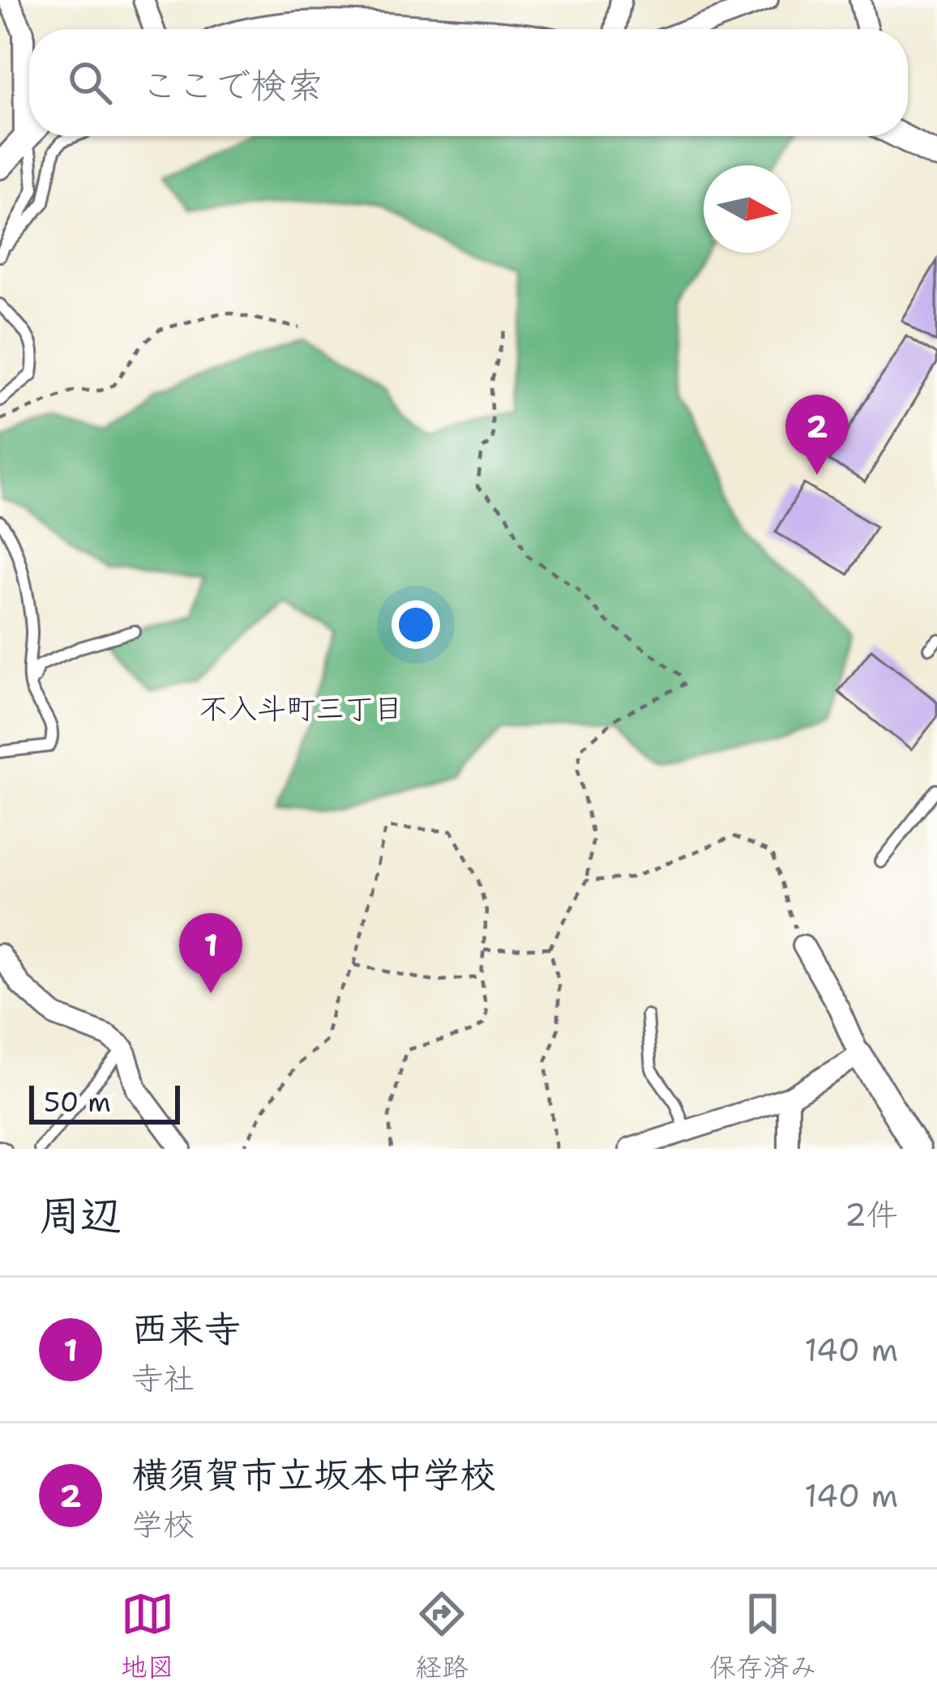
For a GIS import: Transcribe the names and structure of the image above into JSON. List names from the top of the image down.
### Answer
{
  "districts": ["不入斗町三丁目"],
  "scale_bar": "50 m",
  "north": "right",
  "page": {
    "search": "ここで検索",
    "pins": ["2", "1"],
    "scale": "50 m",
    "heading": ["周辺", "2件"],
    "list": [
      {
        "mark": "1",
        "name": "西来寺",
        "note": "寺社",
        "value": "140 m"
      },
      {
        "mark": "2",
        "name": "横須賀市立坂本中学校",
        "note": "学校",
        "value": "140 m"
      }
    ],
    "nav": ["地図", "経路", "保存済み"]
  }
}
